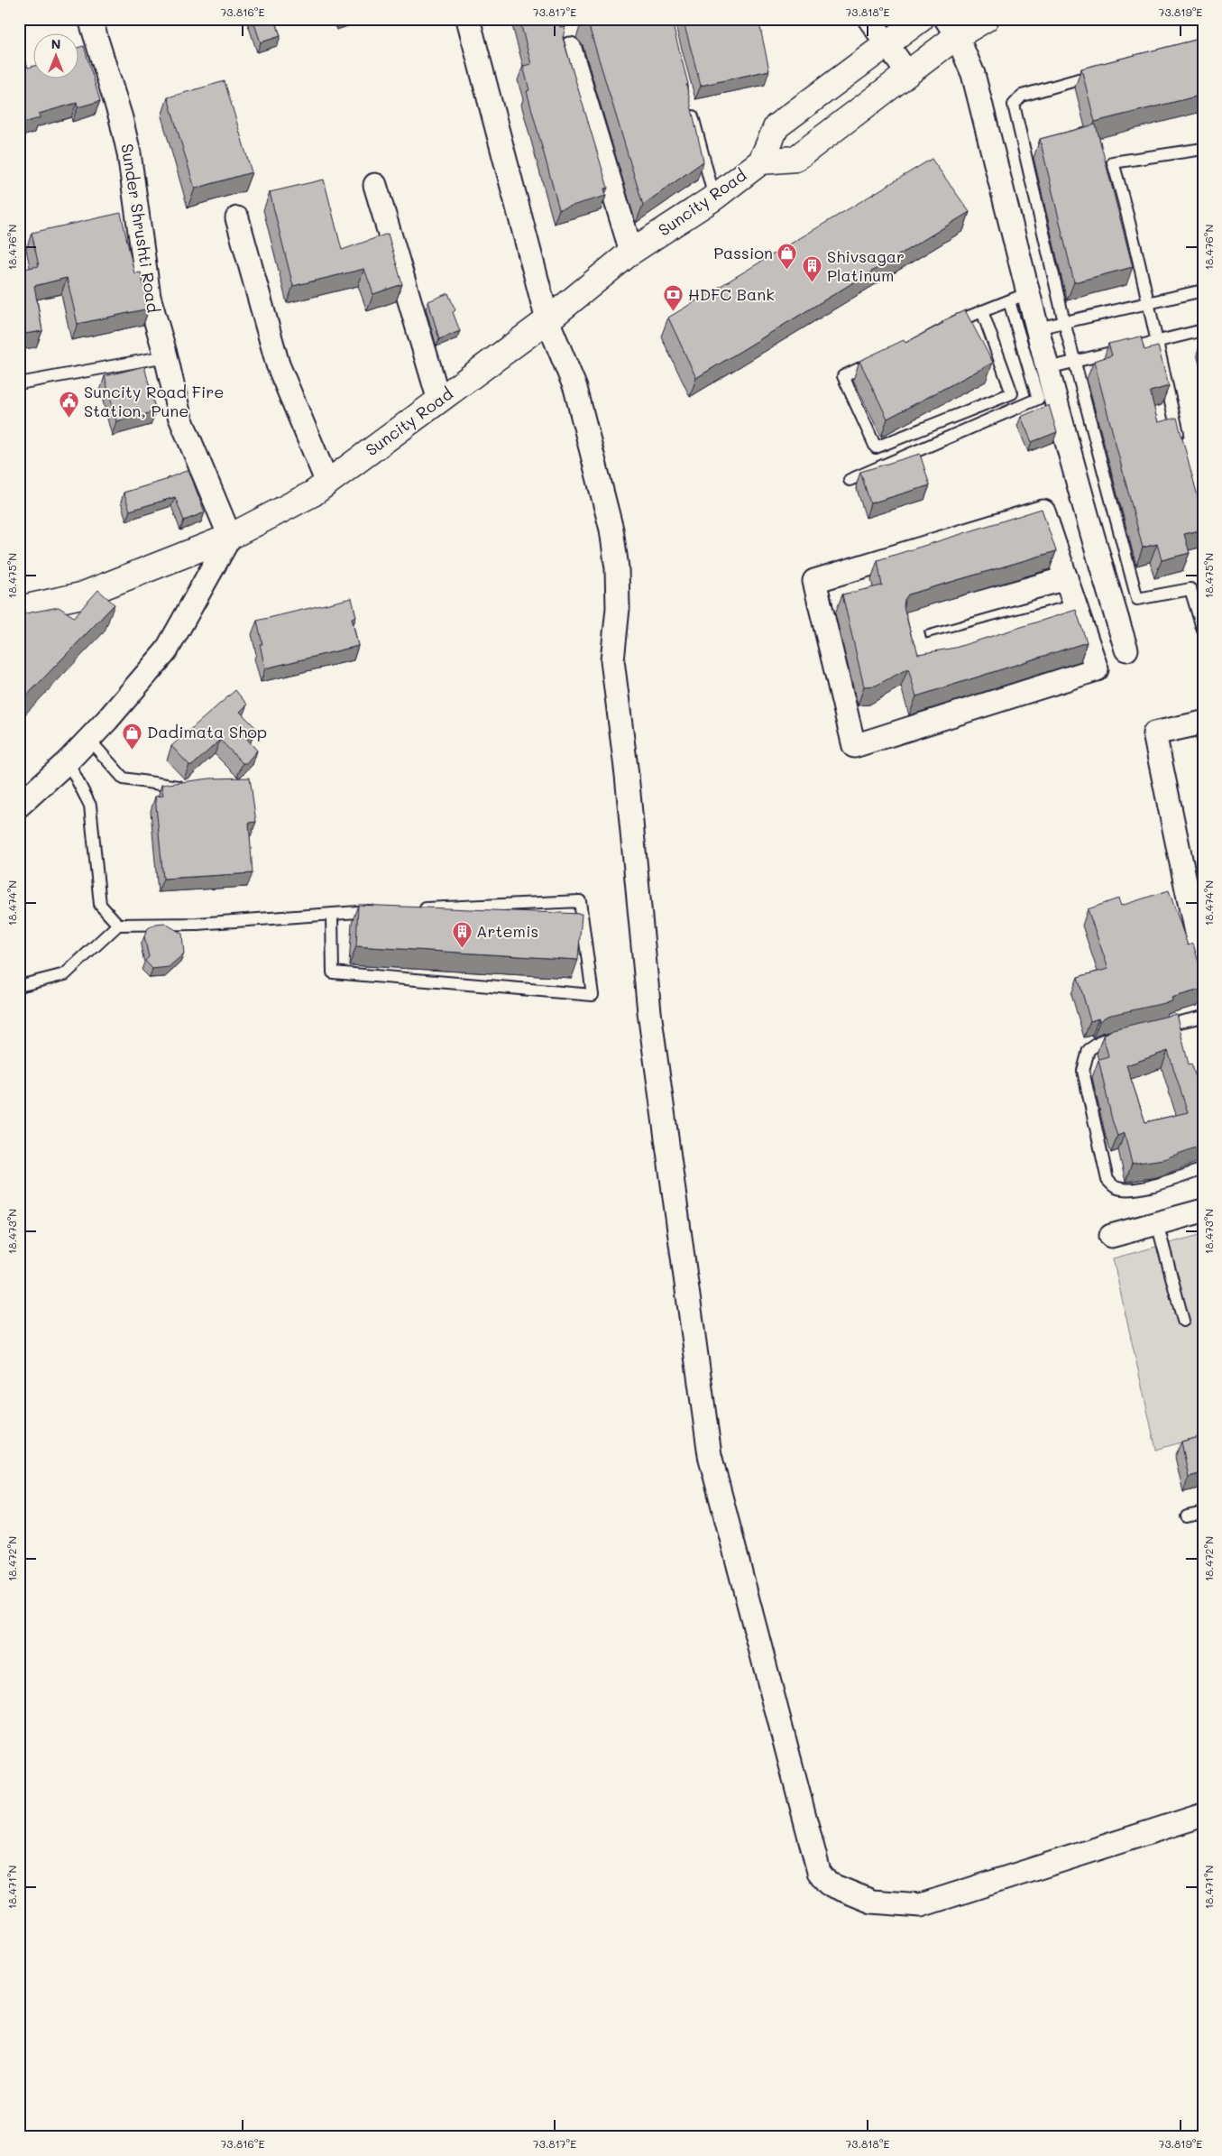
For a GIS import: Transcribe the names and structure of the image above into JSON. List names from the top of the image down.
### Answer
{
  "streets": {
    "street": ["Suncity Road", "Sunder Shrushti Road"]
  },
  "crossings": [
    ["Suncity Road", "Sunder Shrushti Road"]
  ],
  "places": {
    "shop": ["Passion", "Dadimata Shop"],
    "building": ["Shivsagar Platinum", "Artemis"],
    "bank": ["HDFC Bank"],
    "public building": ["Suncity Road Fire Station, Pune"]
  },
  "north": "top",
  "coordinates": [
    "73.816°E",
    "73.817°E",
    "73.818°E",
    "73.819°E",
    "18.476°N",
    "18.475°N",
    "18.474°N",
    "18.473°N",
    "18.472°N",
    "18.471°N"
  ]
}
